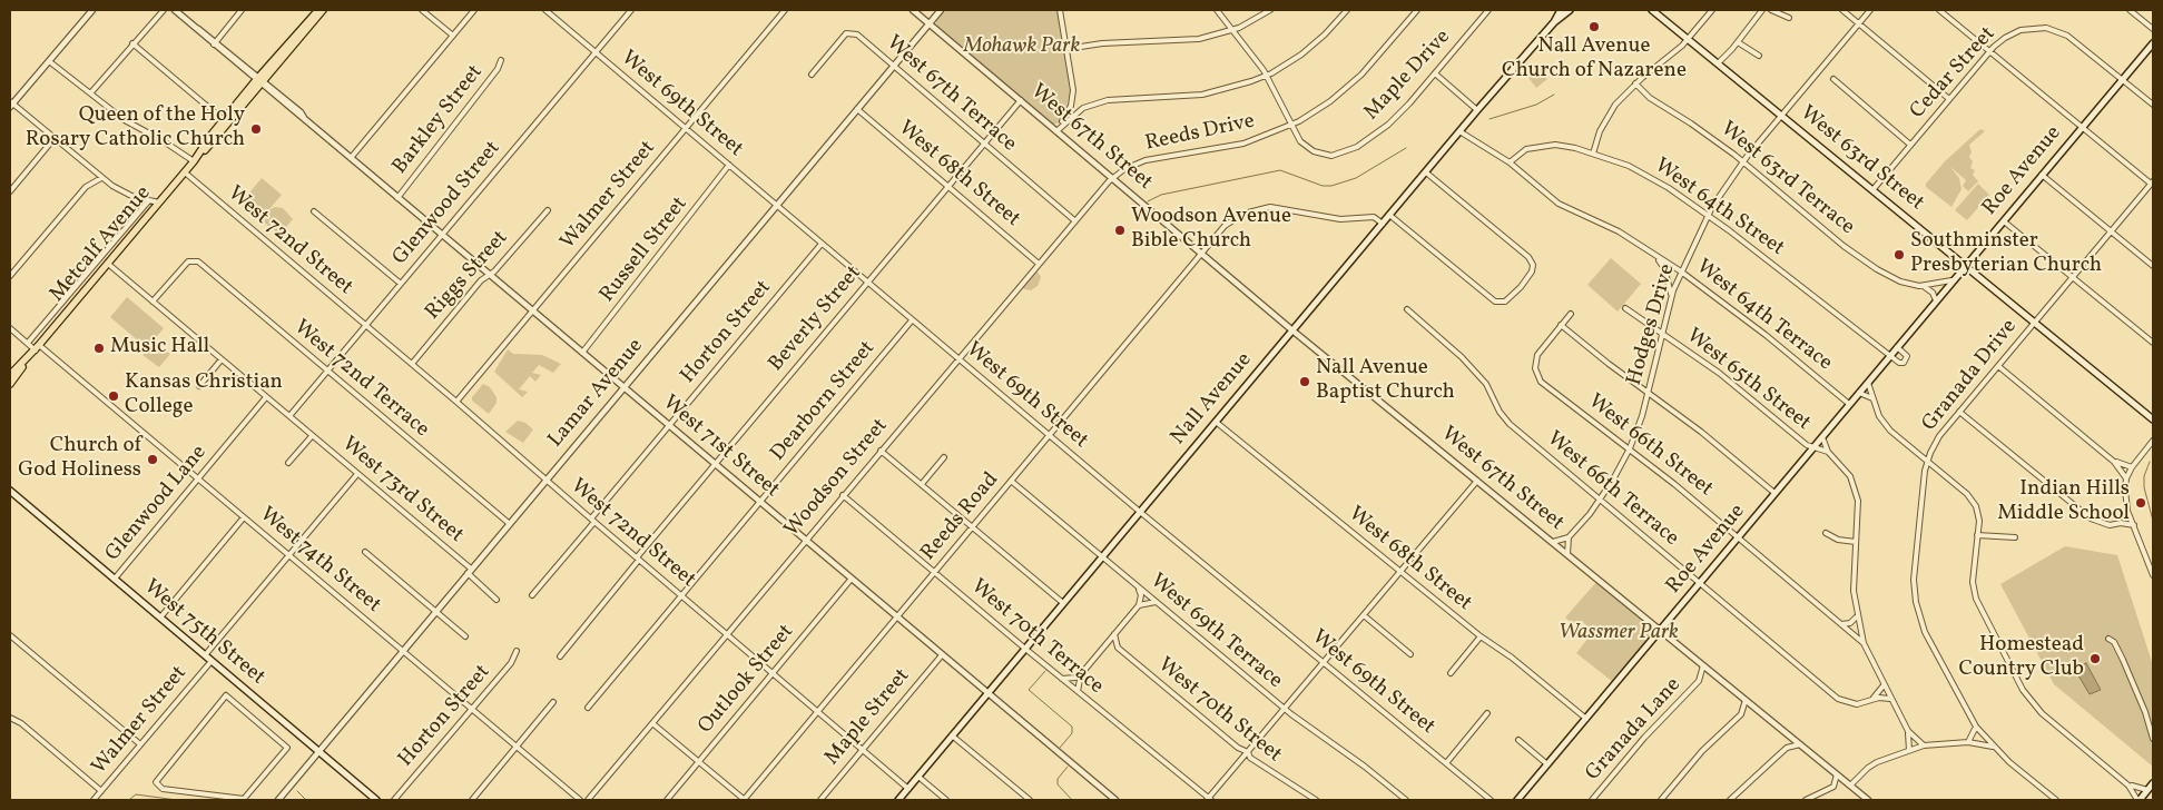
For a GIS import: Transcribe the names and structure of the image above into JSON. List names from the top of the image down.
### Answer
{
  "streets": {
    "main road": [
      "West 63rd Street",
      "Roe Avenue",
      "Metcalf Avenue",
      "Nall Avenue",
      "West 75th Street"
    ],
    "street": [
      "Cedar Street",
      "Maple Drive",
      "West 67th Terrace",
      "West 69th Street",
      "Barkley Street",
      "Reeds Drive",
      "West 67th Street",
      "West 68th Street",
      "West 63rd Terrace",
      "Walmer Street",
      "Glenwood Street",
      "West 64th Street",
      "West 72nd Street",
      "Russell Street",
      "Riggs Street",
      "West 64th Terrace",
      "Beverly Street",
      "Hodges Drive",
      "Horton Street",
      "Granada Drive",
      "West 72nd Terrace",
      "West 65th Street",
      "Lamar Avenue",
      "Dearborn Street",
      "West 66th Street",
      "West 71st Street",
      "Woodson Street",
      "West 66th Terrace",
      "West 73rd Street",
      "Glenwood Lane",
      "Reeds Road",
      "West 74th Street",
      "West 69th Terrace",
      "West 70th Terrace",
      "Outlook Street",
      "West 70th Street",
      "Maple Street",
      "Granada Lane"
    ]
  },
  "crossings": [
    ["Cedar Street", "West 63rd Street"],
    ["Cedar Street", "Roe Avenue"],
    ["Maple Drive", "Reeds Drive"],
    ["West 67th Terrace", "Beverly Street"],
    ["West 67th Terrace", "Lamar Avenue"],
    ["West 67th Terrace", "Woodson Street"],
    ["West 69th Street", "Walmer Street"],
    ["West 69th Street", "Glenwood Street"],
    ["West 69th Street", "Russell Street"],
    ["West 69th Street", "Beverly Street"],
    ["West 69th Street", "Horton Street"],
    ["West 69th Street", "Lamar Avenue"],
    ["West 69th Street", "Nall Avenue"],
    ["West 69th Street", "Dearborn Street"],
    ["West 69th Street", "Woodson Street"],
    ["West 69th Street", "Reeds Road"],
    ["Barkley Street", "West 71st Street"],
    ["Reeds Drive", "West 67th Street"],
    ["Reeds Drive", "Woodson Street"],
    ["West 67th Street", "Roe Avenue"],
    ["West 67th Street", "Beverly Street"],
    ["West 67th Street", "Lamar Avenue"],
    ["West 67th Street", "Nall Avenue"],
    ["West 67th Street", "Woodson Street"],
    ["West 67th Street", "Reeds Road"],
    ["West 67th Street", "Granada Lane"],
    ["West 63rd Street", "Roe Avenue"],
    ["West 63rd Street", "Hodges Drive"],
    ["West 63rd Street", "Granada Drive"],
    ["Roe Avenue", "West 68th Street"],
    ["Roe Avenue", "West 63rd Terrace"],
    ["Roe Avenue", "West 64th Street"],
    ["Roe Avenue", "West 64th Terrace"],
    ["Roe Avenue", "West 65th Street"],
    ["Roe Avenue", "West 66th Street"],
    ["Roe Avenue", "West 66th Terrace"],
    ["West 68th Street", "Beverly Street"],
    ["West 68th Street", "Lamar Avenue"],
    ["West 68th Street", "Nall Avenue"],
    ["West 68th Street", "Woodson Street"],
    ["West 63rd Terrace", "Hodges Drive"],
    ["Walmer Street", "West 72nd Street"],
    ["Walmer Street", "West 71st Street"],
    ["Walmer Street", "West 73rd Street"],
    ["Walmer Street", "West 74th Street"],
    ["Walmer Street", "West 75th Street"],
    ["Glenwood Street", "West 72nd Street"],
    ["Glenwood Street", "West 72nd Terrace"],
    ["Glenwood Street", "West 71st Street"],
    ["Glenwood Street", "West 73rd Street"],
    ["West 64th Street", "West 64th Terrace"],
    ["West 64th Street", "Hodges Drive"],
    ["West 72nd Street", "Metcalf Avenue"],
    ["West 72nd Street", "Riggs Street"],
    ["West 72nd Street", "Beverly Street"],
    ["West 72nd Street", "Horton Street"],
    ["West 72nd Street", "Lamar Avenue"],
    ["West 72nd Street", "Nall Avenue"],
    ["West 72nd Street", "Dearborn Street"],
    ["West 72nd Street", "Woodson Street"],
    ["West 72nd Street", "Reeds Road"],
    ["West 72nd Street", "Outlook Street"],
    ["West 72nd Street", "Maple Street"],
    ["Metcalf Avenue", "West 71st Street"],
    ["Metcalf Avenue", "West 73rd Street"],
    ["Metcalf Avenue", "West 74th Street"],
    ["Russell Street", "West 71st Street"],
    ["Riggs Street", "West 71st Street"],
    ["West 64th Terrace", "Hodges Drive"],
    ["West 64th Terrace", "Nall Avenue"],
    ["Beverly Street", "West 71st Street"],
    ["Hodges Drive", "West 65th Street"],
    ["Hodges Drive", "West 66th Street"],
    ["Hodges Drive", "West 66th Terrace"],
    ["Horton Street", "West 71st Street"],
    ["Horton Street", "West 74th Street"],
    ["West 72nd Terrace", "Lamar Avenue"],
    ["West 72nd Terrace", "West 73rd Street"],
    ["West 65th Street", "West 66th Street"],
    ["Lamar Avenue", "West 71st Street"],
    ["Lamar Avenue", "West 73rd Street"],
    ["Lamar Avenue", "West 74th Street"],
    ["Lamar Avenue", "West 75th Street"],
    ["Nall Avenue", "West 71st Street"],
    ["Nall Avenue", "Reeds Road"],
    ["Nall Avenue", "West 69th Terrace"],
    ["Nall Avenue", "West 70th Terrace"],
    ["Dearborn Street", "West 71st Street"],
    ["West 66th Street", "West 66th Terrace"],
    ["West 71st Street", "Woodson Street"],
    ["West 71st Street", "Reeds Road"],
    ["West 71st Street", "Outlook Street"],
    ["West 71st Street", "Maple Street"],
    ["Woodson Street", "West 70th Terrace"],
    ["West 73rd Street", "Glenwood Lane"],
    ["Glenwood Lane", "West 74th Street"],
    ["Glenwood Lane", "West 75th Street"],
    ["Reeds Road", "West 69th Terrace"],
    ["Reeds Road", "West 70th Terrace"]
  ],
  "parks": ["Mohawk Park", "Wassmer Park"],
  "places": [
    "Nall Avenue Church of Nazarene",
    "Queen of the Holy Rosary Catholic Church",
    "Woodson Avenue Bible Church",
    "Southminster Presbyterian Church",
    "Music Hall",
    "Nall Avenue Baptist Church",
    "Kansas Christian College",
    "Church of God Holiness",
    "Indian Hills Middle School",
    "Homestead Country Club"
  ]
}
